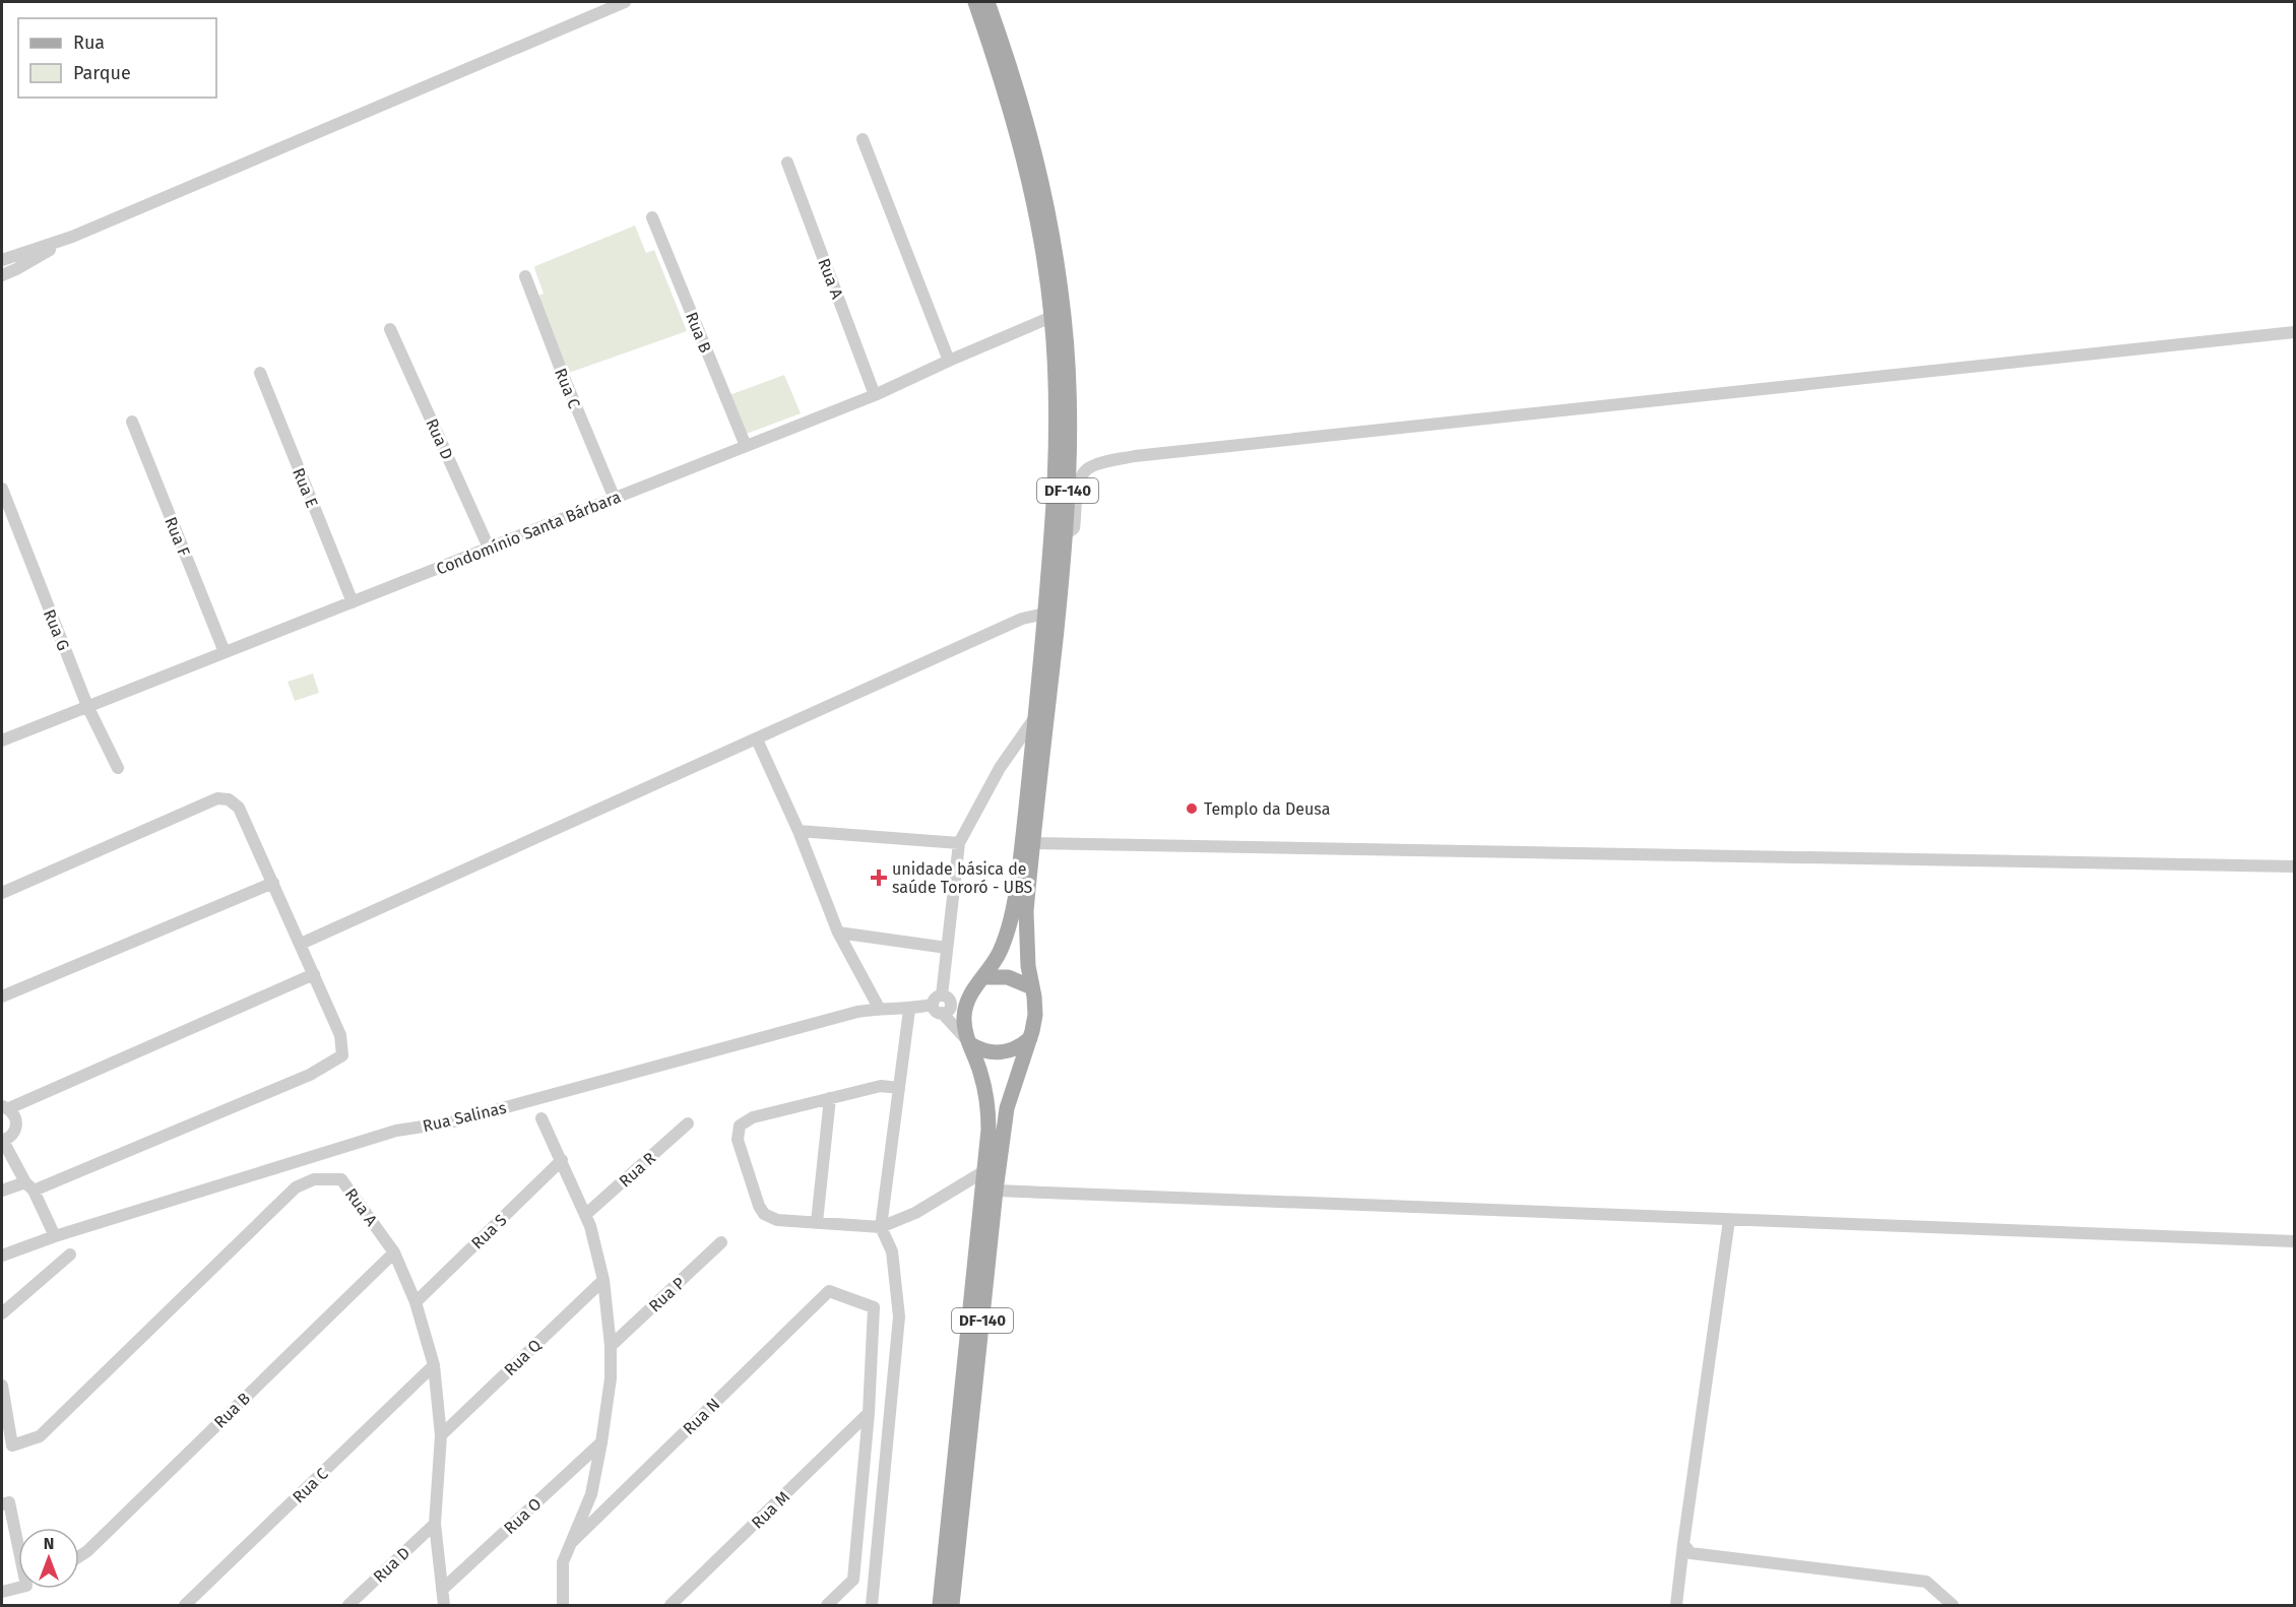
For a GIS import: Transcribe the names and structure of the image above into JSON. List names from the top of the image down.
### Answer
{
  "streets": {
    "main road": ["DF-140"],
    "street": [
      "Rua A",
      "Rua B",
      "Rua C",
      "Rua D",
      "Rua E",
      "Condomínio Santa Bárbara",
      "Rua F",
      "Rua G",
      "Rua Salinas",
      "Rua R",
      "Rua S",
      "Rua P",
      "Rua Q",
      "Rua N",
      "Rua M",
      "Rua O"
    ]
  },
  "crossings": [
    ["Rua A", "Rua B"],
    ["Rua A", "Rua C"],
    ["Rua A", "Rua D"],
    ["Rua A", "Condomínio Santa Bárbara"],
    ["Rua A", "Rua S"],
    ["Rua A", "Rua Q"],
    ["Rua A", "Rua O"],
    ["Rua B", "Condomínio Santa Bárbara"],
    ["Rua C", "Condomínio Santa Bárbara"],
    ["Rua D", "Condomínio Santa Bárbara"],
    ["Rua E", "Condomínio Santa Bárbara"],
    ["DF-140", "Condomínio Santa Bárbara"],
    ["DF-140", "Rua Salinas"],
    ["Condomínio Santa Bárbara", "Rua F"],
    ["Condomínio Santa Bárbara", "Rua G"],
    ["Rua N", "Rua M"]
  ],
  "places": {
    "other": ["Templo da Deusa"],
    "health": ["unidade básica de saúde Tororó - UBS"]
  },
  "legend": ["Rua", "Parque"],
  "north": "top"
}
